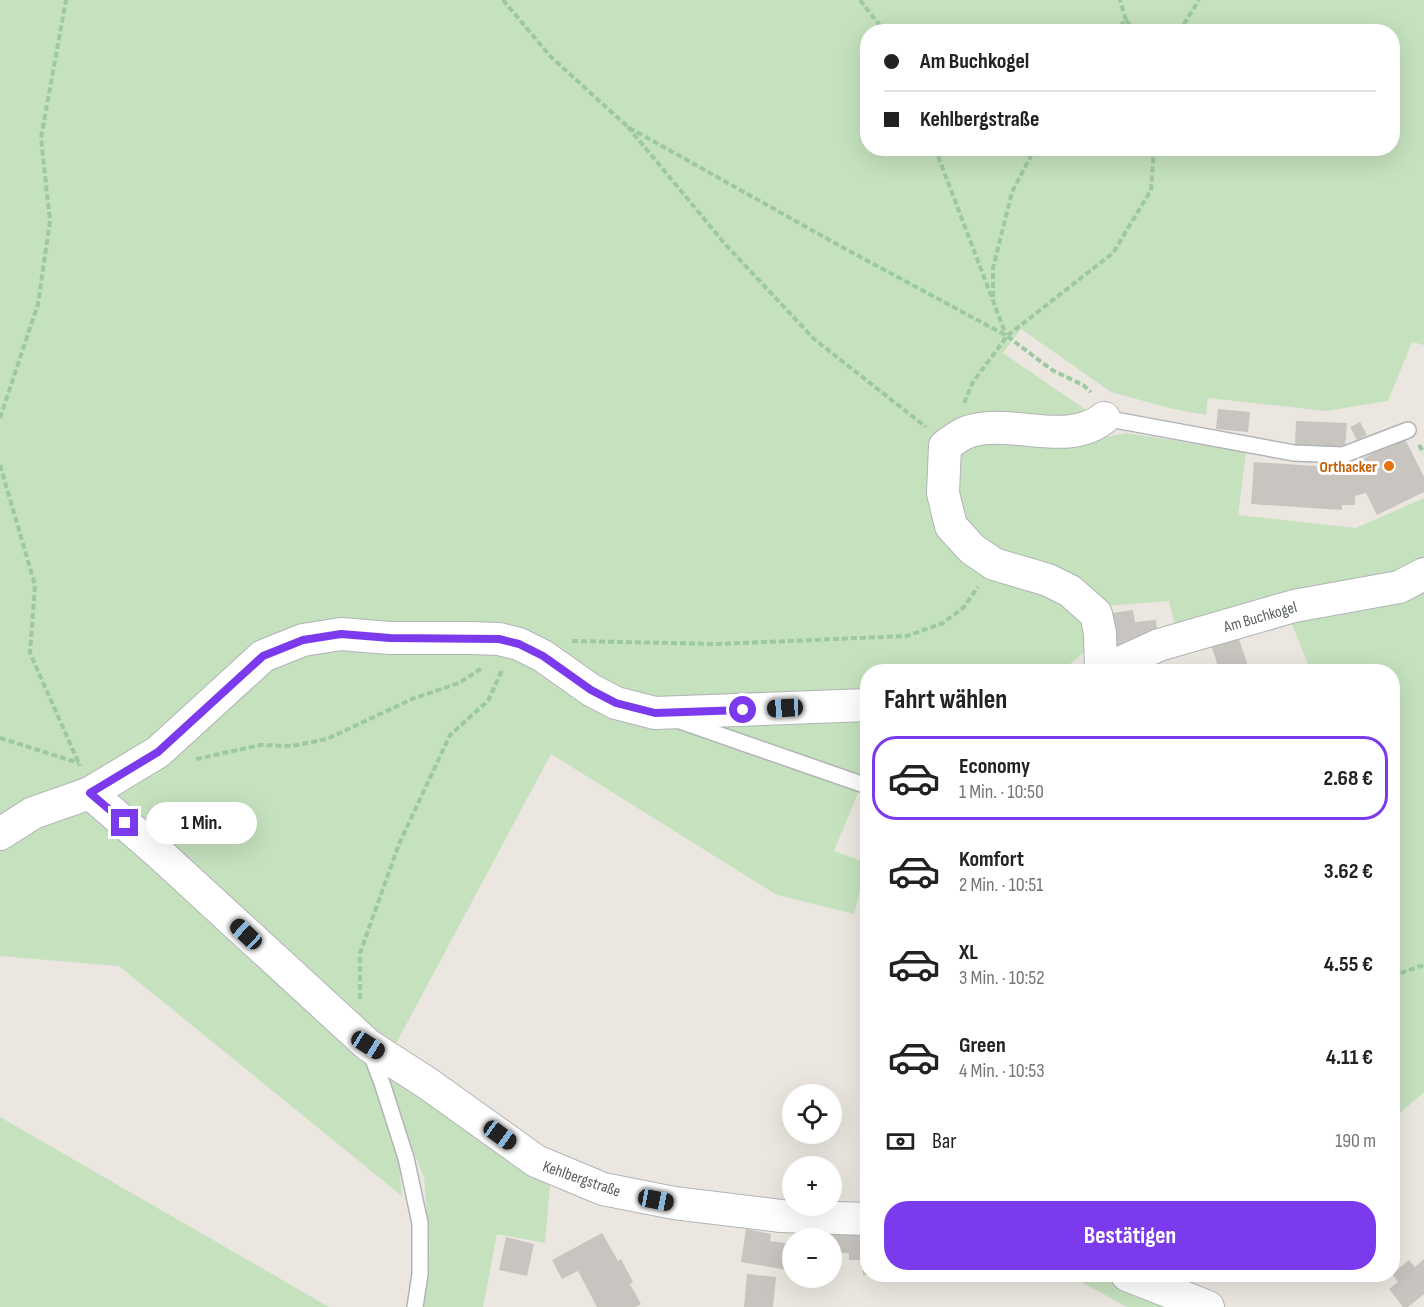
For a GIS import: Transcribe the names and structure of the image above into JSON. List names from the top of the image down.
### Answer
{
  "streets": {
    "street": ["Am Buchkogel", "Kehlbergstraße"]
  },
  "places": ["Orthacker"],
  "page": {
    "banner": ["Am Buchkogel", "Kehlbergstraße"],
    "heading": "Fahrt wählen",
    "list": [
      {
        "name": "Economy",
        "note": "1 Min. · 10:50",
        "value": "2.68 €"
      },
      {
        "name": "Komfort",
        "note": "2 Min. · 10:51",
        "value": "3.62 €"
      },
      {
        "name": "XL",
        "note": "3 Min. · 10:52",
        "value": "4.55 €"
      },
      {
        "name": "Green",
        "note": "4 Min. · 10:53",
        "value": "4.11 €"
      }
    ],
    "bubble": "1 Min.",
    "map_buttons": ["+", "−"],
    "pay": ["Bar", "190 m"],
    "buttons": "Bestätigen"
  }
}
